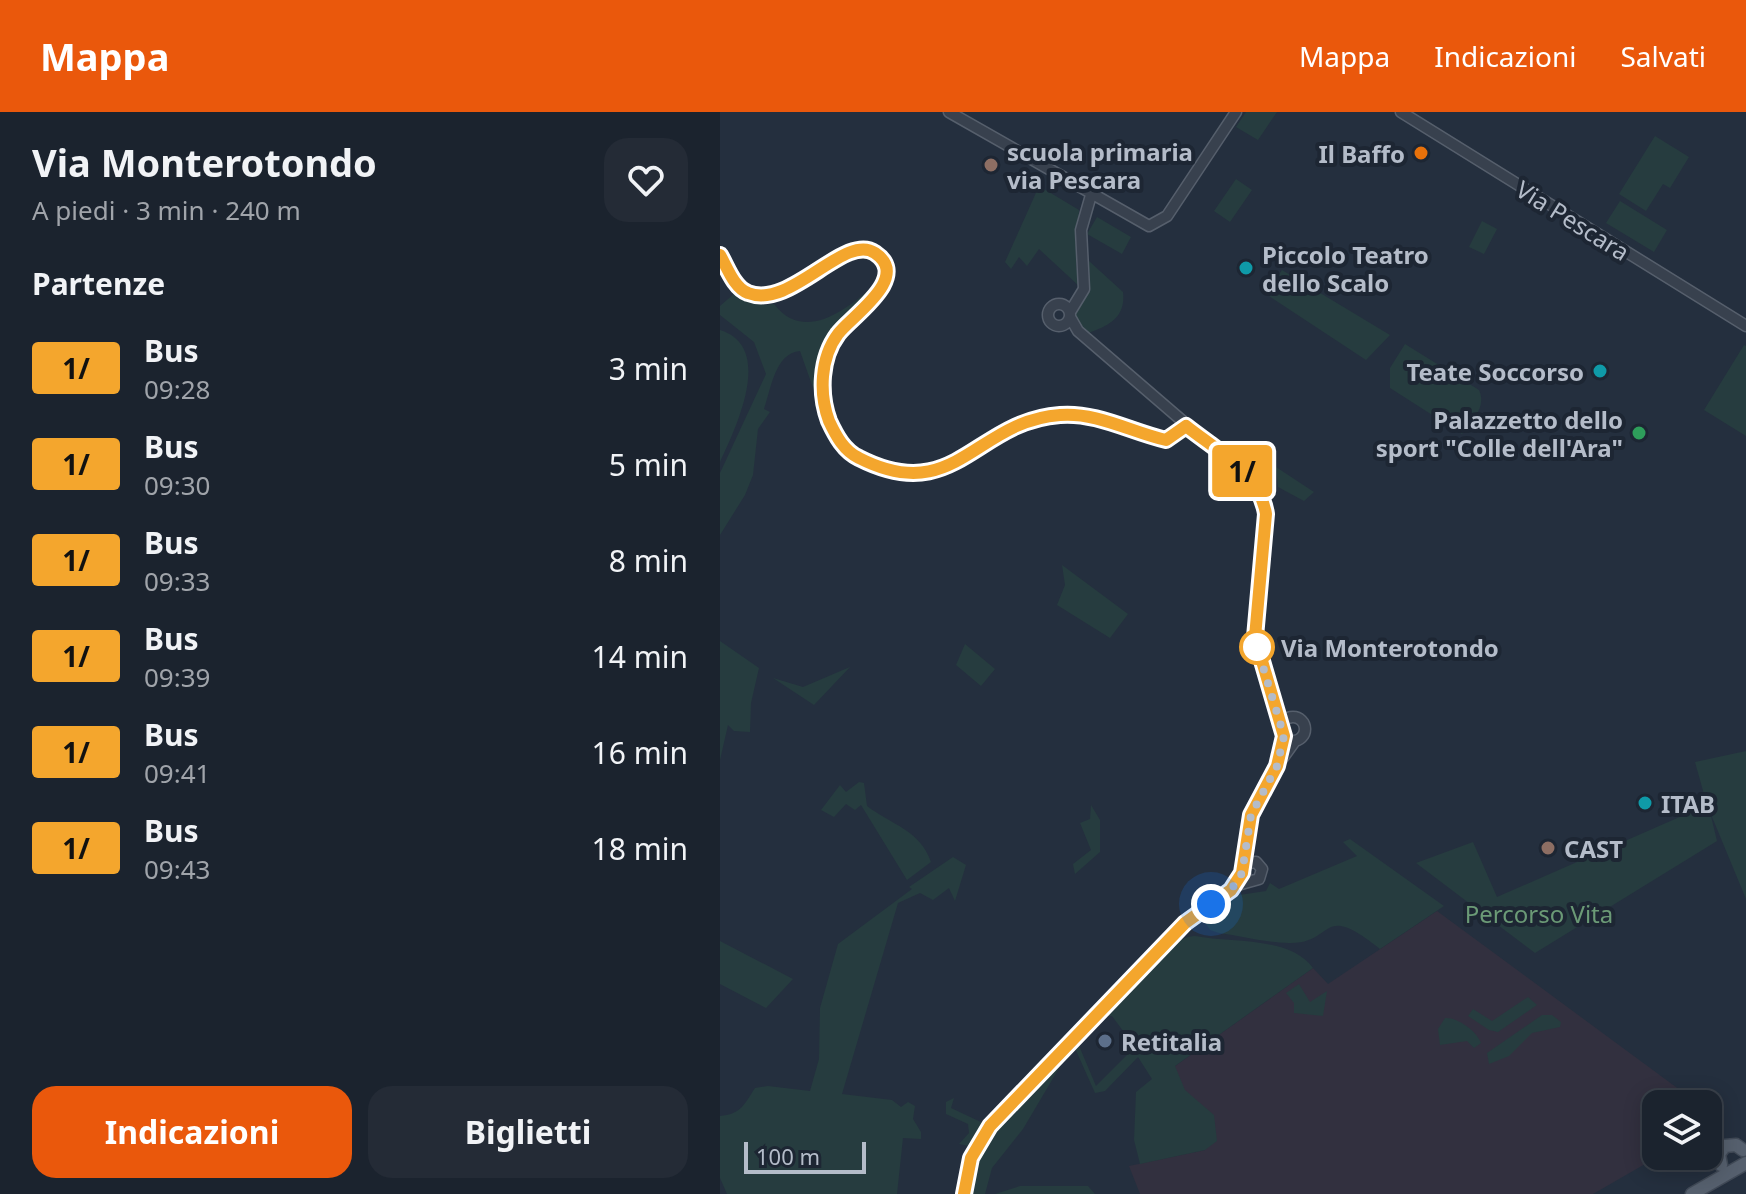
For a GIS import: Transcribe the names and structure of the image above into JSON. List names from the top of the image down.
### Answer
{
  "streets": {
    "street": ["Via Pescara"]
  },
  "parks": ["Percorso Vita"],
  "places": [
    "Il Baffo",
    "scuola primaria via Pescara",
    "Piccolo Teatro dello Scalo",
    "Teate Soccorso",
    "Palazzetto dello sport \"Colle dell'Ara\"",
    "Via Monterotondo",
    "ITAB",
    "CAST",
    "Retitalia"
  ],
  "lines": ["bus line 1/"],
  "scale_bar": "100 m",
  "page": {
    "header": "Mappa",
    "nav": ["Mappa", "Indicazioni", "Salvati"],
    "heading": [
      ["Via Monterotondo", "A piedi · 3 min · 240 m"],
      "Partenze"
    ],
    "on_map": "1/",
    "list": [
      {
        "mark": "1/",
        "name": "Bus",
        "note": "09:28",
        "value": "3 min"
      },
      {
        "mark": "1/",
        "name": "Bus",
        "note": "09:30",
        "value": "5 min"
      },
      {
        "mark": "1/",
        "name": "Bus",
        "note": "09:33",
        "value": "8 min"
      },
      {
        "mark": "1/",
        "name": "Bus",
        "note": "09:39",
        "value": "14 min"
      },
      {
        "mark": "1/",
        "name": "Bus",
        "note": "09:41",
        "value": "16 min"
      },
      {
        "mark": "1/",
        "name": "Bus",
        "note": "09:43",
        "value": "18 min"
      }
    ],
    "buttons": ["Indicazioni", "Biglietti"],
    "scale": "100 m"
  }
}
